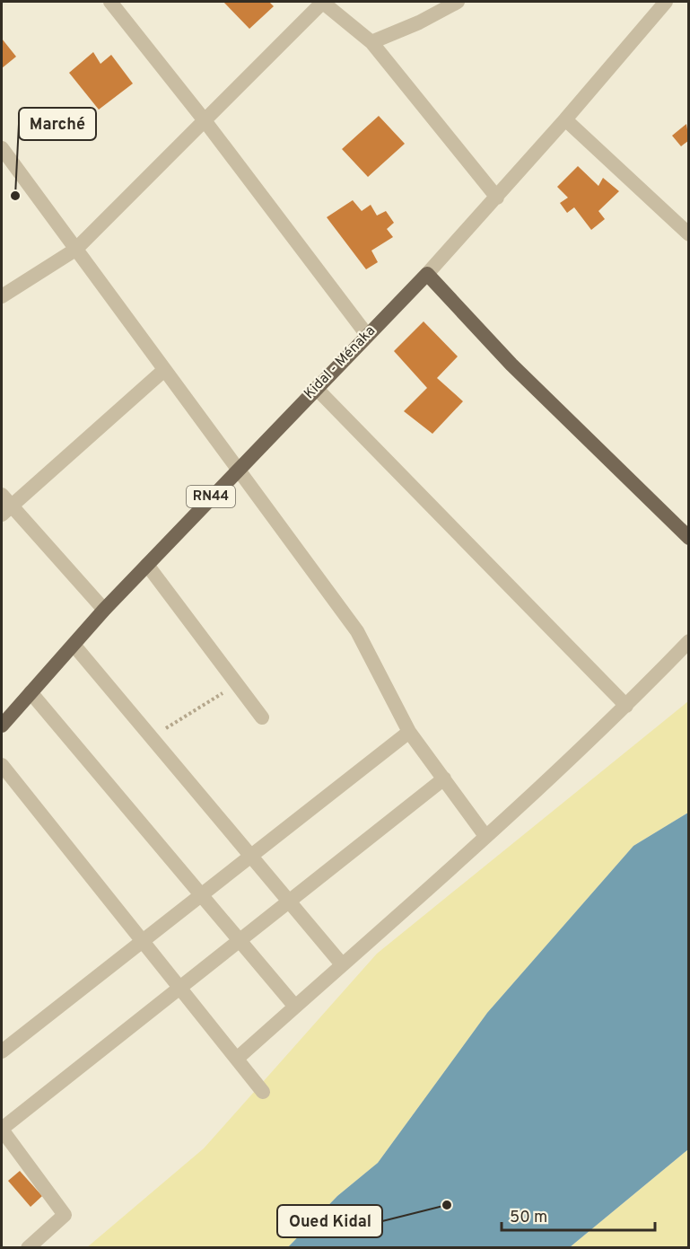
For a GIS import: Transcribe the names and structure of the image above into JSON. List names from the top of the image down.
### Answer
{
  "streets": {
    "main road": ["Kidal - Ménaka", "RN44"]
  },
  "places": ["Marché", "Oued Kidal"],
  "scale_bar": "50 m"
}
